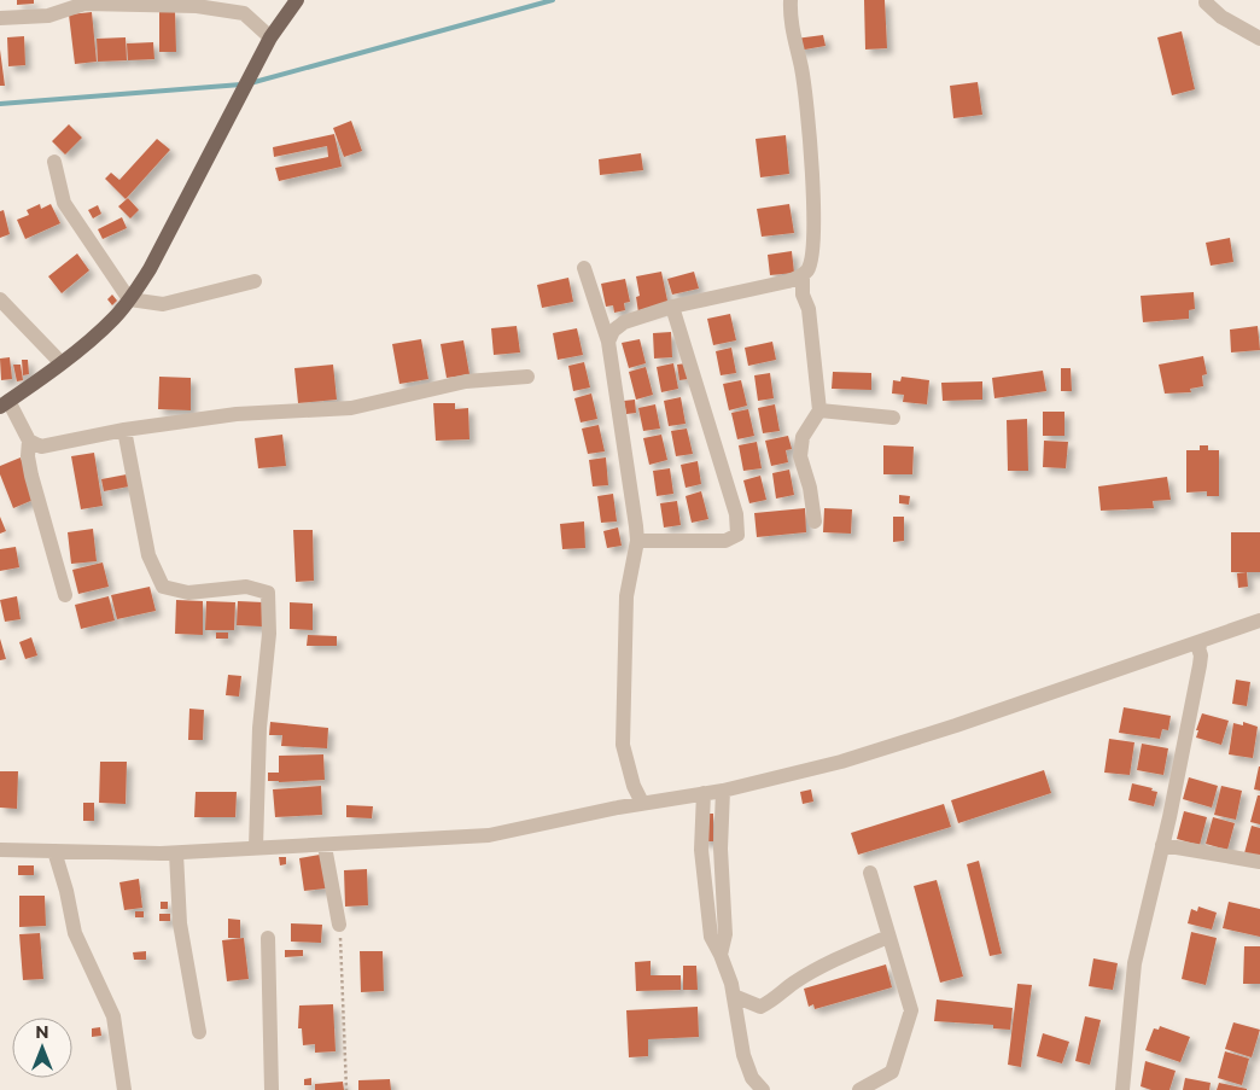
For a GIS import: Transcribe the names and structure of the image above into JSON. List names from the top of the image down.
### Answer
{
  "north": "top"
}
